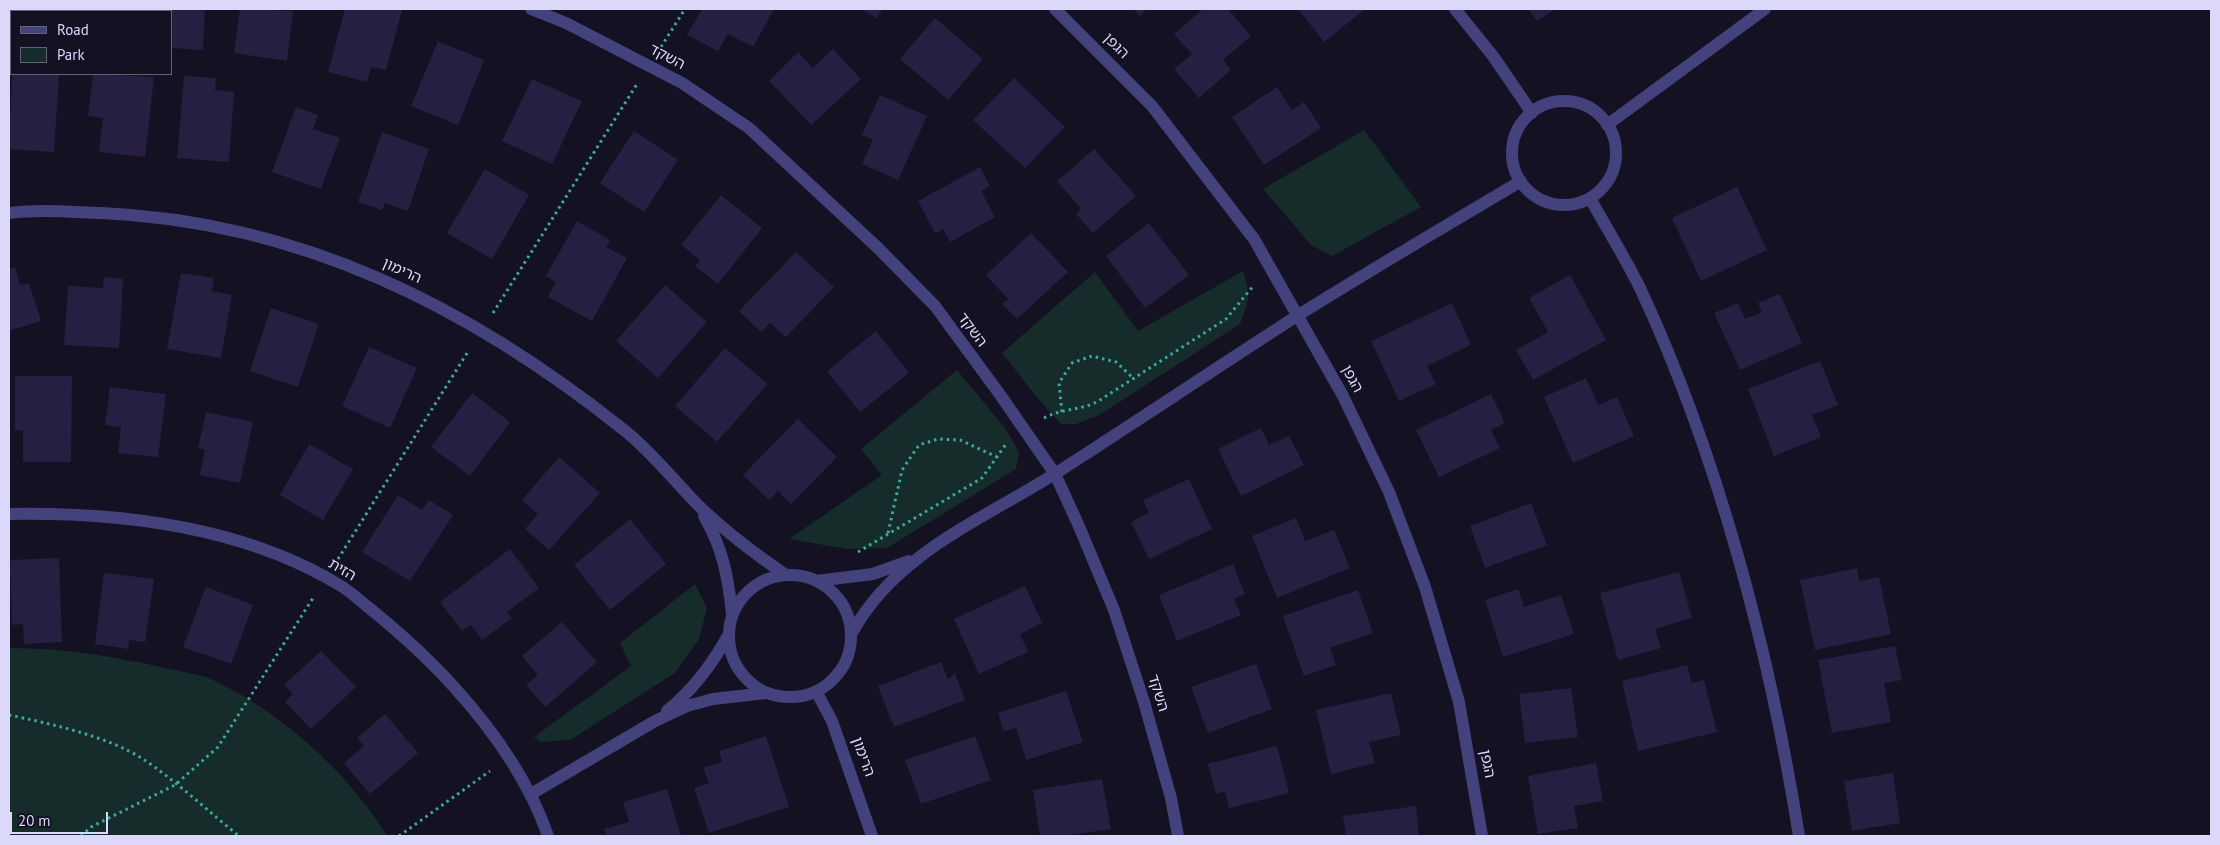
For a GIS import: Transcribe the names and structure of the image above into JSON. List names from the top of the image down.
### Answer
{
  "streets": {
    "street": [
      "הגפן",
      "השקד",
      "הרימון",
      "הזית"
    ]
  },
  "legend": ["Road", "Park"],
  "scale_bar": "20 m"
}
